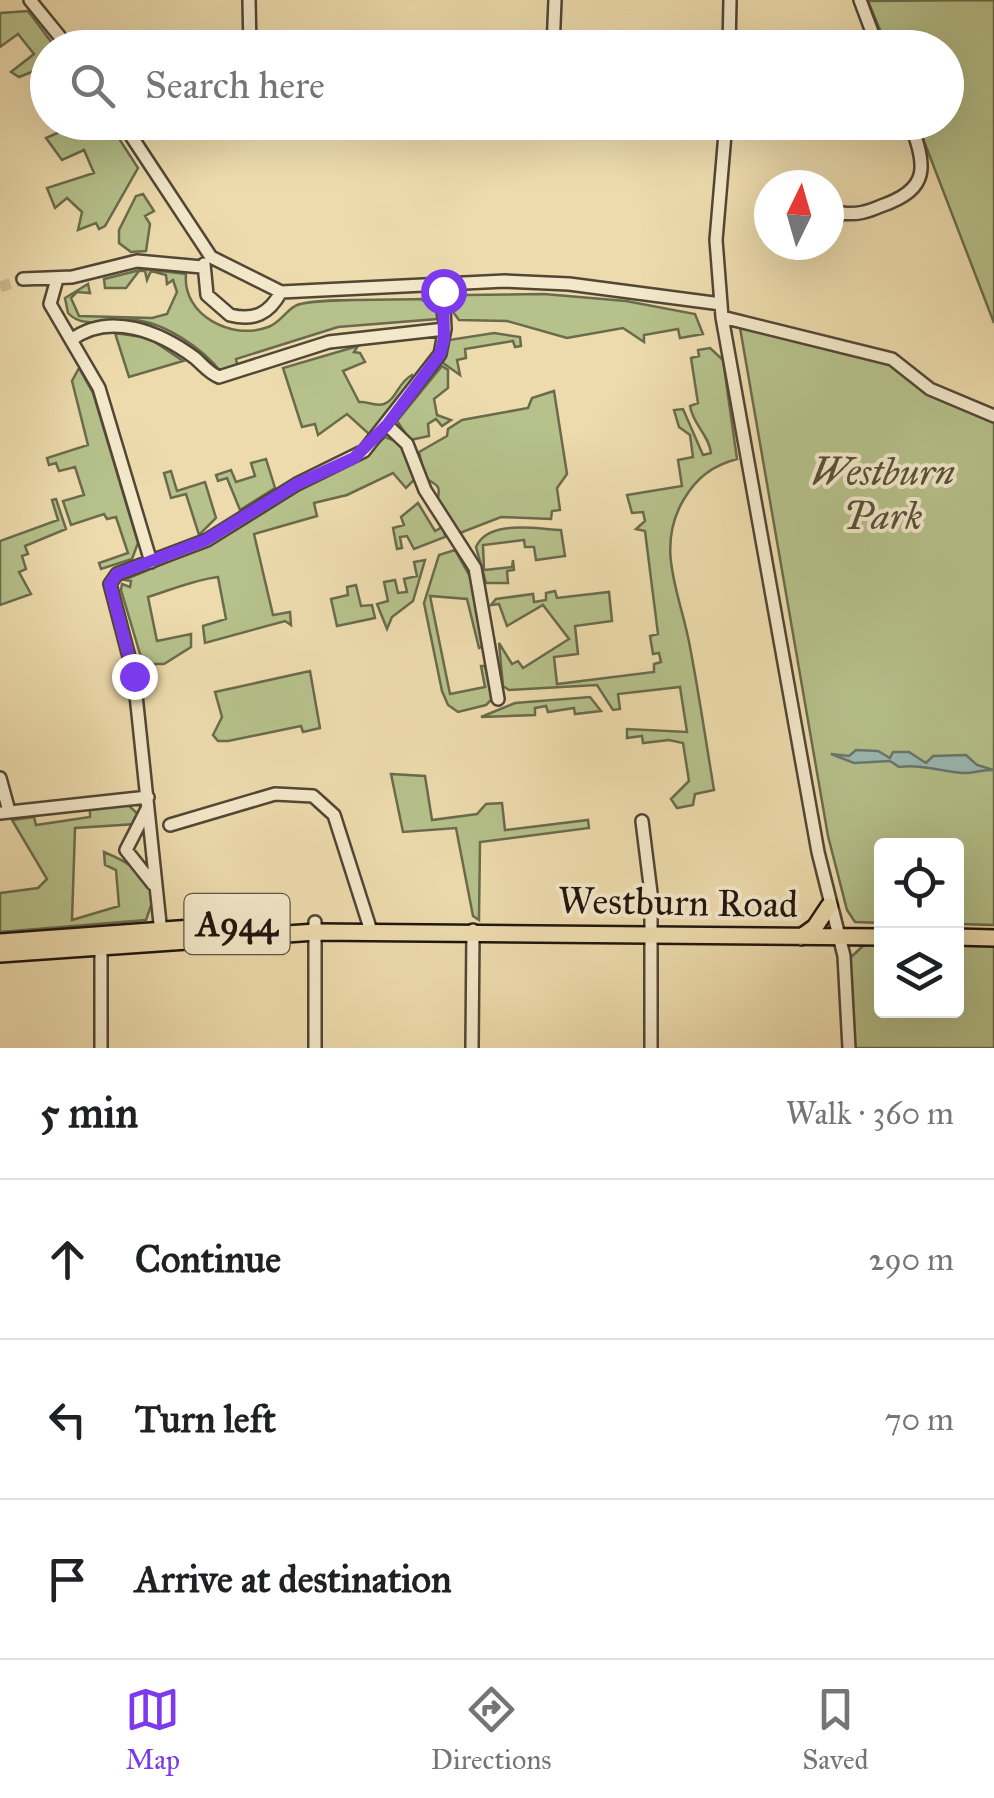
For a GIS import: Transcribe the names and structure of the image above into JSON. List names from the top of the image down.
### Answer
{
  "streets": {
    "main road": ["Westburn Road", "A944"]
  },
  "parks": ["Westburn Park"],
  "north": "top",
  "page": {
    "search": "Search here",
    "heading": ["5 min", "Walk · 360 m"],
    "list": [
      ["Continue", "290 m"],
      ["Turn left", "70 m"],
      "Arrive at destination"
    ],
    "nav": ["Map", "Directions", "Saved"]
  }
}
